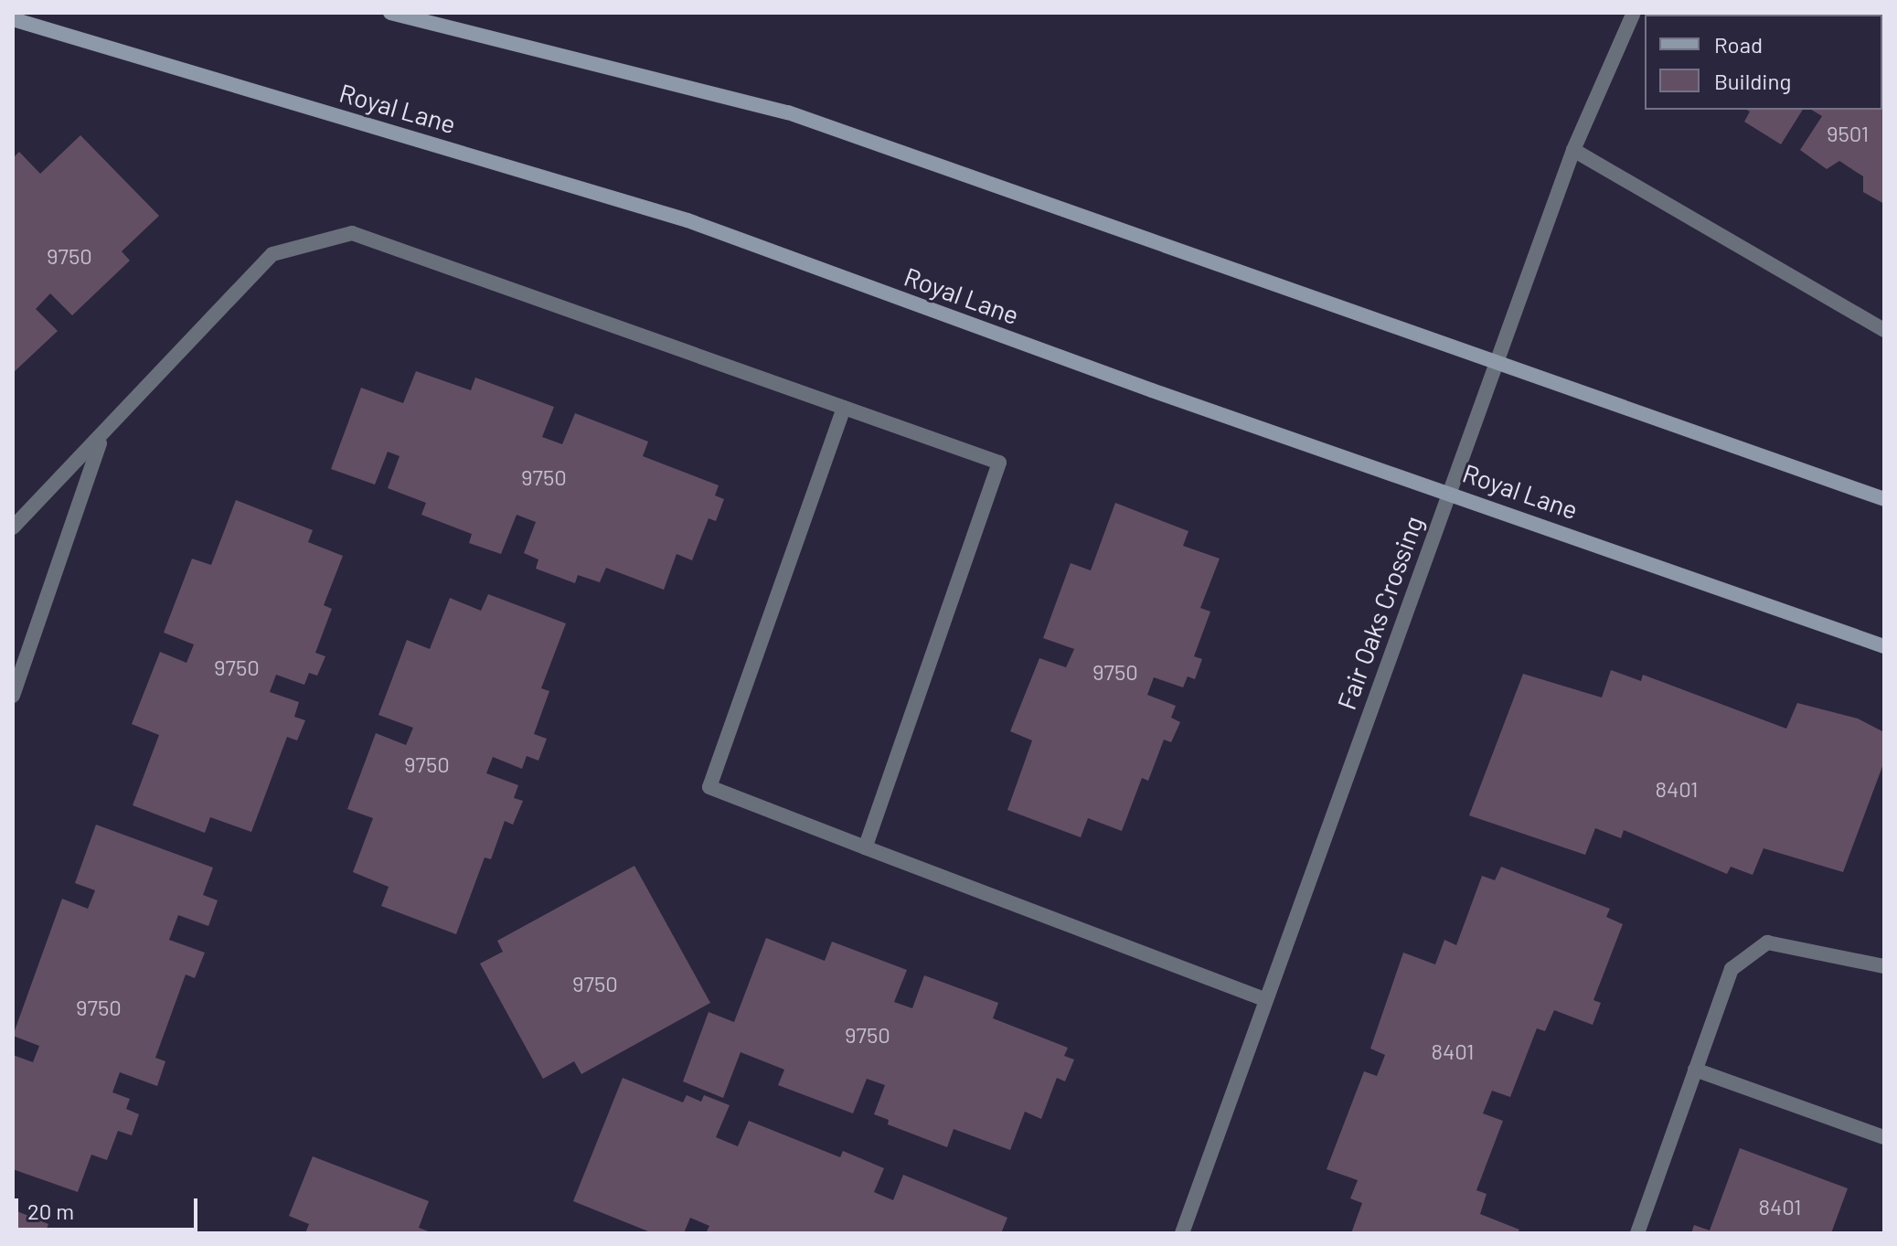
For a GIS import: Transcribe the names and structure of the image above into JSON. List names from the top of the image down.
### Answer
{
  "streets": {
    "main road": ["Royal Lane"],
    "street": ["Fair Oaks Crossing"]
  },
  "crossings": [
    ["Royal Lane", "Fair Oaks Crossing"]
  ],
  "house_numbers": [
    "9501",
    "9750",
    "9750",
    "9750",
    "9750",
    "9750",
    "8401",
    "9750",
    "9750",
    "9750",
    "8401",
    "8401"
  ],
  "legend": ["Road", "Building"],
  "scale_bar": "20 m"
}
